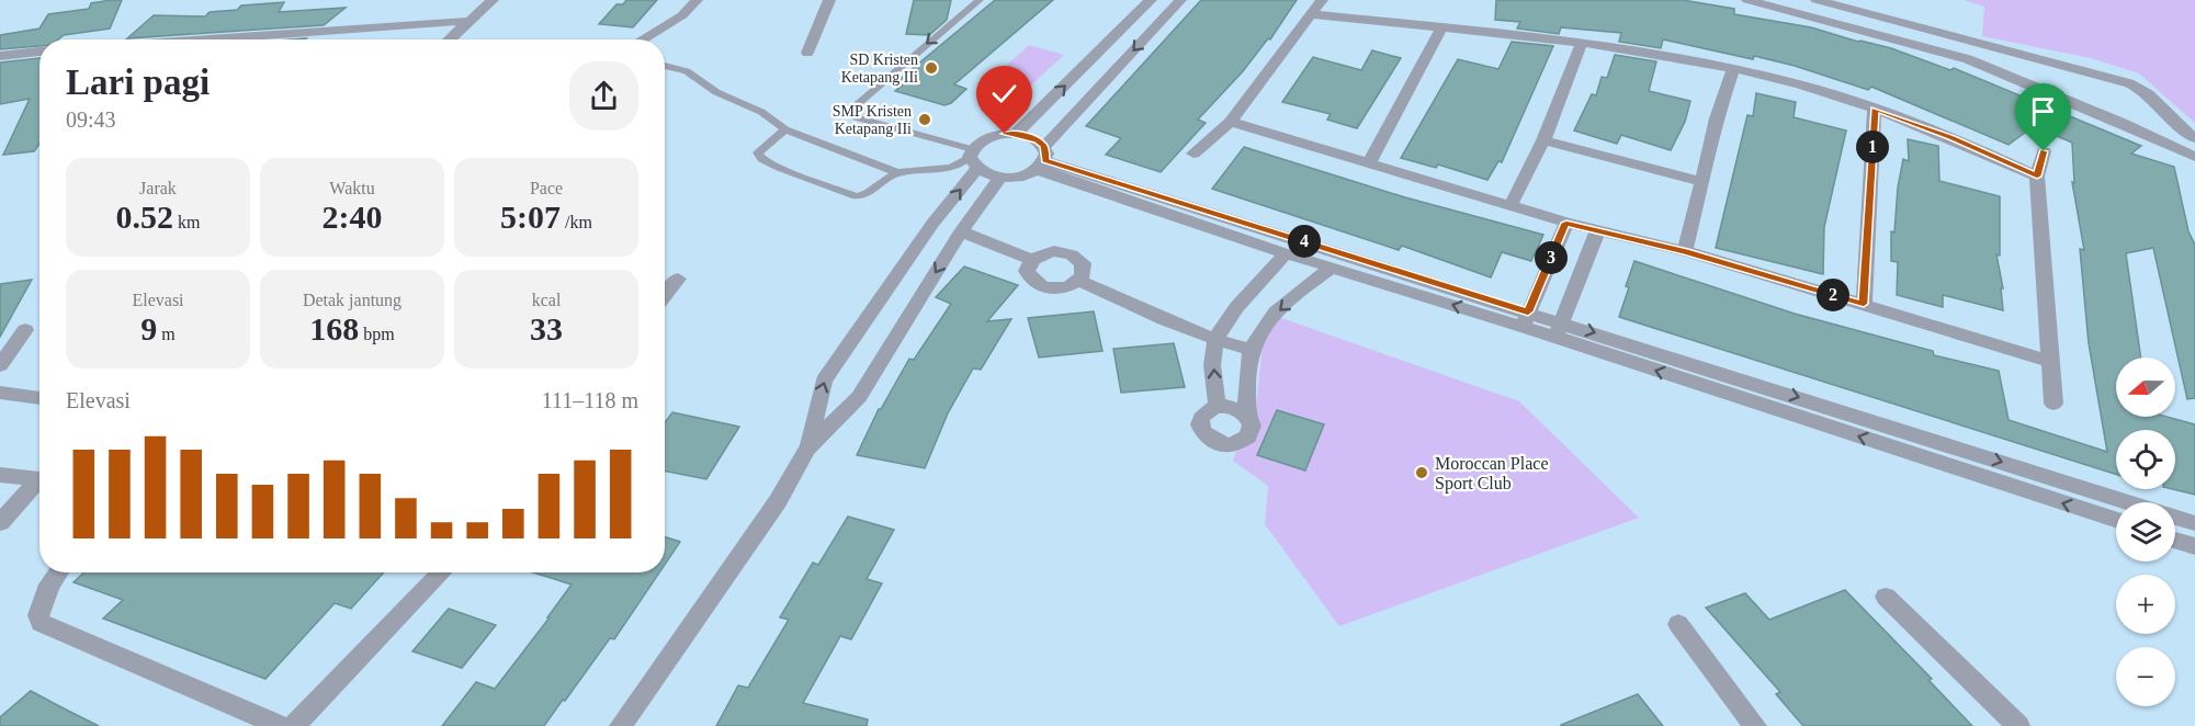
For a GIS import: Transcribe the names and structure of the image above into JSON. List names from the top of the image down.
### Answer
{
  "places": ["SD Kristen Ketapang IIi", "SMP Kristen Ketapang IIi", "Moroccan Place Sport Club"],
  "north": "left",
  "page": {
    "heading": ["Lari pagi", "09:43"],
    "pins": [
      "1",
      "4",
      "3",
      "2"
    ],
    "stats": [
      ["Jarak", "0.52 km"],
      ["Waktu", "2:40"],
      ["Pace", "5:07 /km"],
      ["Elevasi", "9 m"],
      ["Detak jantung", "168 bpm"],
      ["kcal", "33"]
    ],
    "map_buttons": ["+", "−"],
    "chart": ["Elevasi", "111–118 m"]
  }
}
